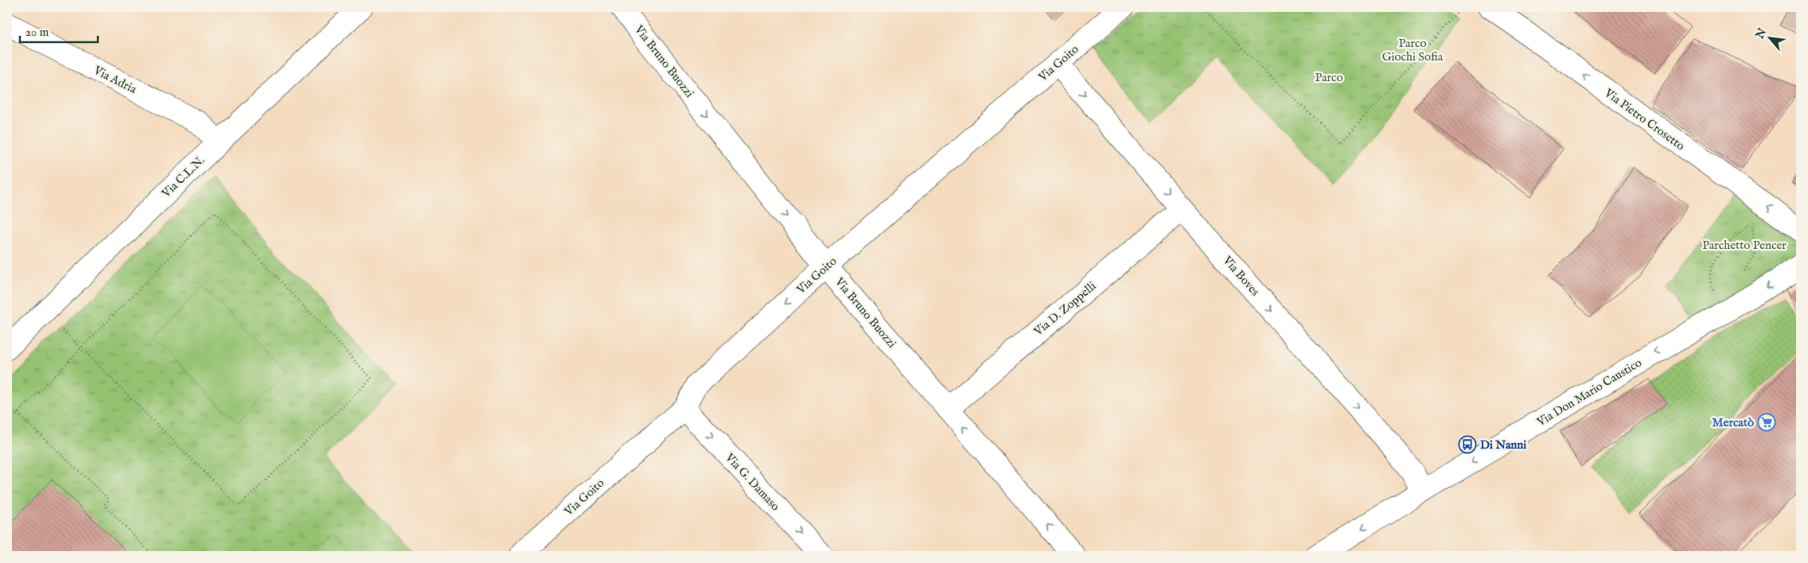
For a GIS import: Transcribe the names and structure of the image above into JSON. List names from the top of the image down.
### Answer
{
  "streets": {
    "street": [
      "Via Bruno Buozzi",
      "Via Goito",
      "Via Adria",
      "Via Pietro Crosetto",
      "Via C.L.N.",
      "Via Boves",
      "Via D. Zoppelli",
      "Via Don Mario Caustico",
      "Via G. Damaso"
    ]
  },
  "crossings": [
    ["Via Bruno Buozzi", "Via Goito"],
    ["Via Bruno Buozzi", "Via D. Zoppelli"],
    ["Via Goito", "Via Boves"],
    ["Via Goito", "Via G. Damaso"],
    ["Via Adria", "Via C.L.N."],
    ["Via Boves", "Via D. Zoppelli"],
    ["Via Boves", "Via Don Mario Caustico"]
  ],
  "one_way": [
    "Via Pietro Crosetto",
    "Via Boves",
    "Via Don Mario Caustico",
    "Via G. Damaso"
  ],
  "parks": ["Parco Giochi Sofia", "Parco", "Parchetto Pencer"],
  "places": {
    "supermarket": ["Mercatò"],
    "bus stop": ["Di Nanni"]
  },
  "scale_bar": "20 m",
  "north": "top left"
}
